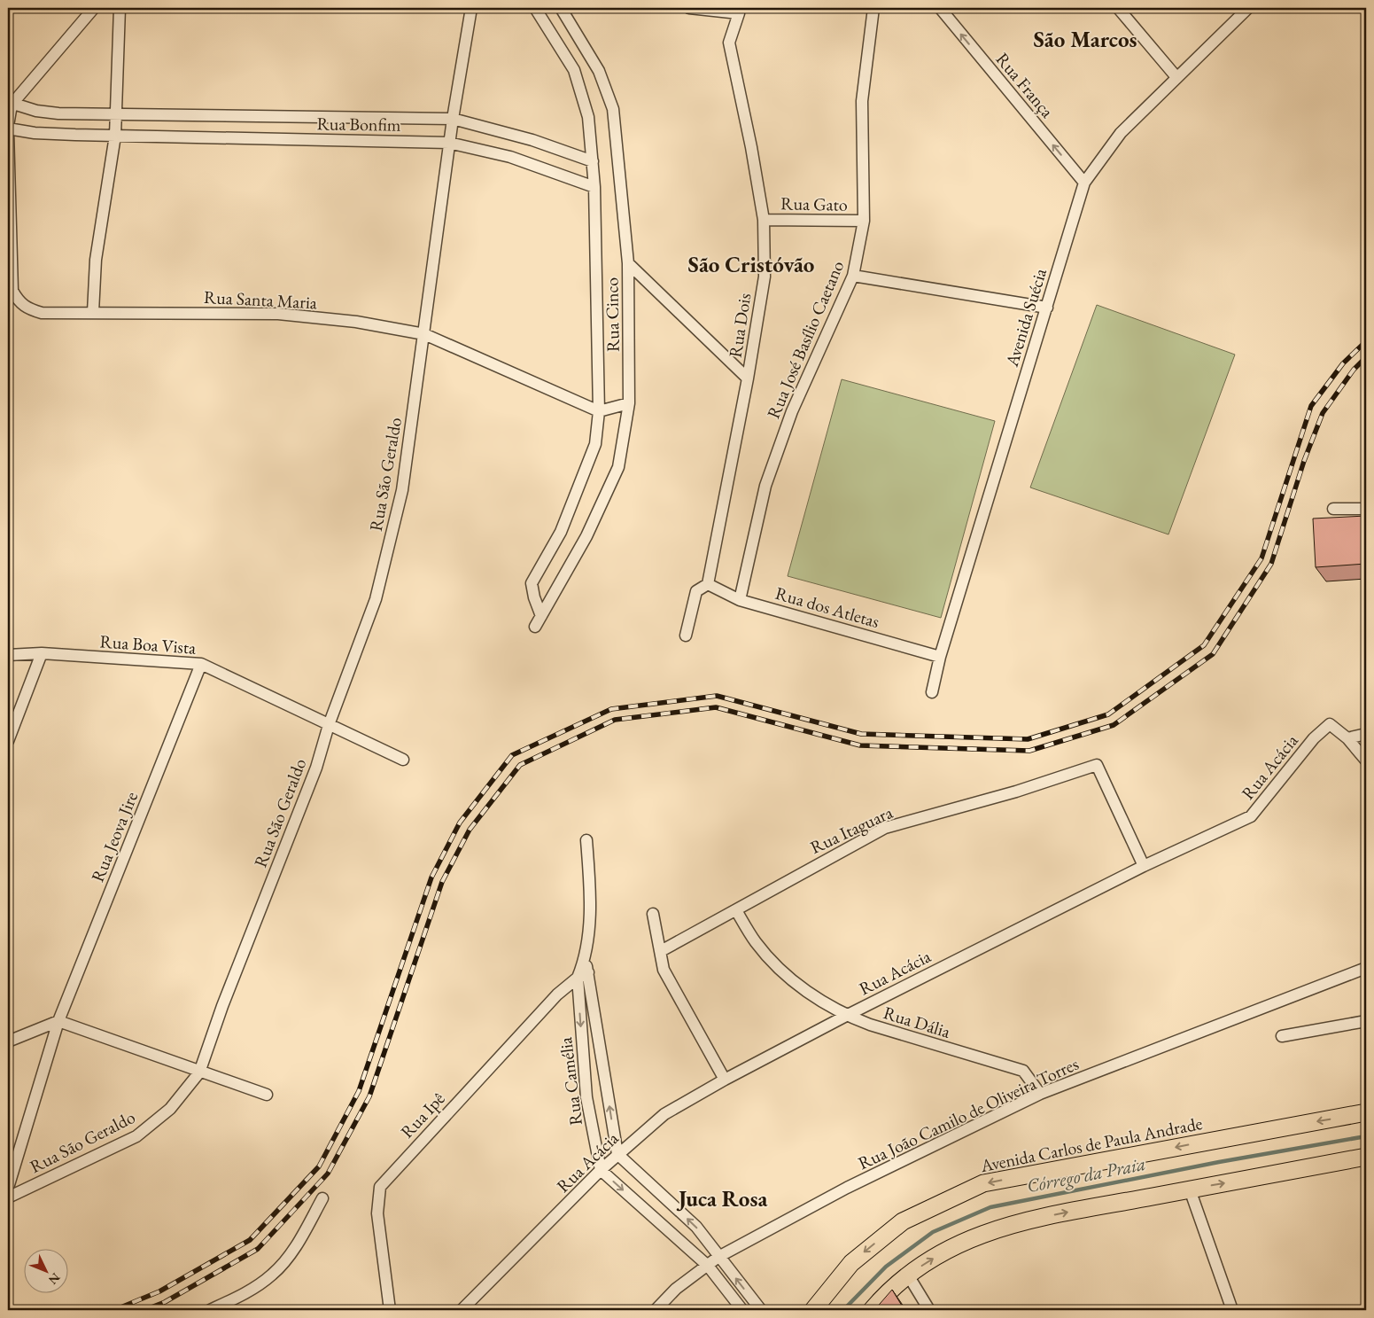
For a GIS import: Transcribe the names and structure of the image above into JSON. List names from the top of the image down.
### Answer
{
  "streets": {
    "main road": ["Avenida Carlos de Paula Andrade"],
    "street": [
      "Rua França",
      "Rua Bonfim",
      "Rua Gato",
      "Rua Santa Maria",
      "Rua Cinco",
      "Avenida Suécia",
      "Rua Dois",
      "Rua José Basílio Caetano",
      "Rua São Geraldo",
      "Rua dos Atletas",
      "Rua Boa Vista",
      "Rua Acácia",
      "Rua Itaguara",
      "Rua Jeova Jire",
      "Rua Dália",
      "Rua Camélia",
      "Rua João Camilo de Oliveira Torres",
      "Rua Ipê"
    ]
  },
  "crossings": [
    ["Rua França", "Avenida Suécia"],
    ["Rua Bonfim", "Rua Santa Maria"],
    ["Rua Bonfim", "Rua Cinco"],
    ["Rua Gato", "Rua Dois"],
    ["Rua Gato", "Rua José Basílio Caetano"],
    ["Rua Santa Maria", "Rua Cinco"],
    ["Rua Santa Maria", "Rua São Geraldo"],
    ["Avenida Suécia", "Rua dos Atletas"],
    ["Rua Dois", "Rua dos Atletas"],
    ["Rua José Basílio Caetano", "Rua dos Atletas"],
    ["Rua São Geraldo", "Rua Boa Vista"],
    ["Rua Boa Vista", "Rua Jeova Jire"],
    ["Rua Acácia", "Rua Itaguara"],
    ["Rua Acácia", "Rua Dália"],
    ["Rua Acácia", "Rua Camélia"],
    ["Rua Itaguara", "Rua Dália"],
    ["Rua Dália", "Rua João Camilo de Oliveira Torres"],
    ["Rua Camélia", "Rua Ipê"]
  ],
  "one_way": ["Rua França"],
  "districts": ["São Marcos", "São Cristóvão", "Juca Rosa"],
  "water": ["Córrego da Praia"],
  "north": "bottom right"
}
